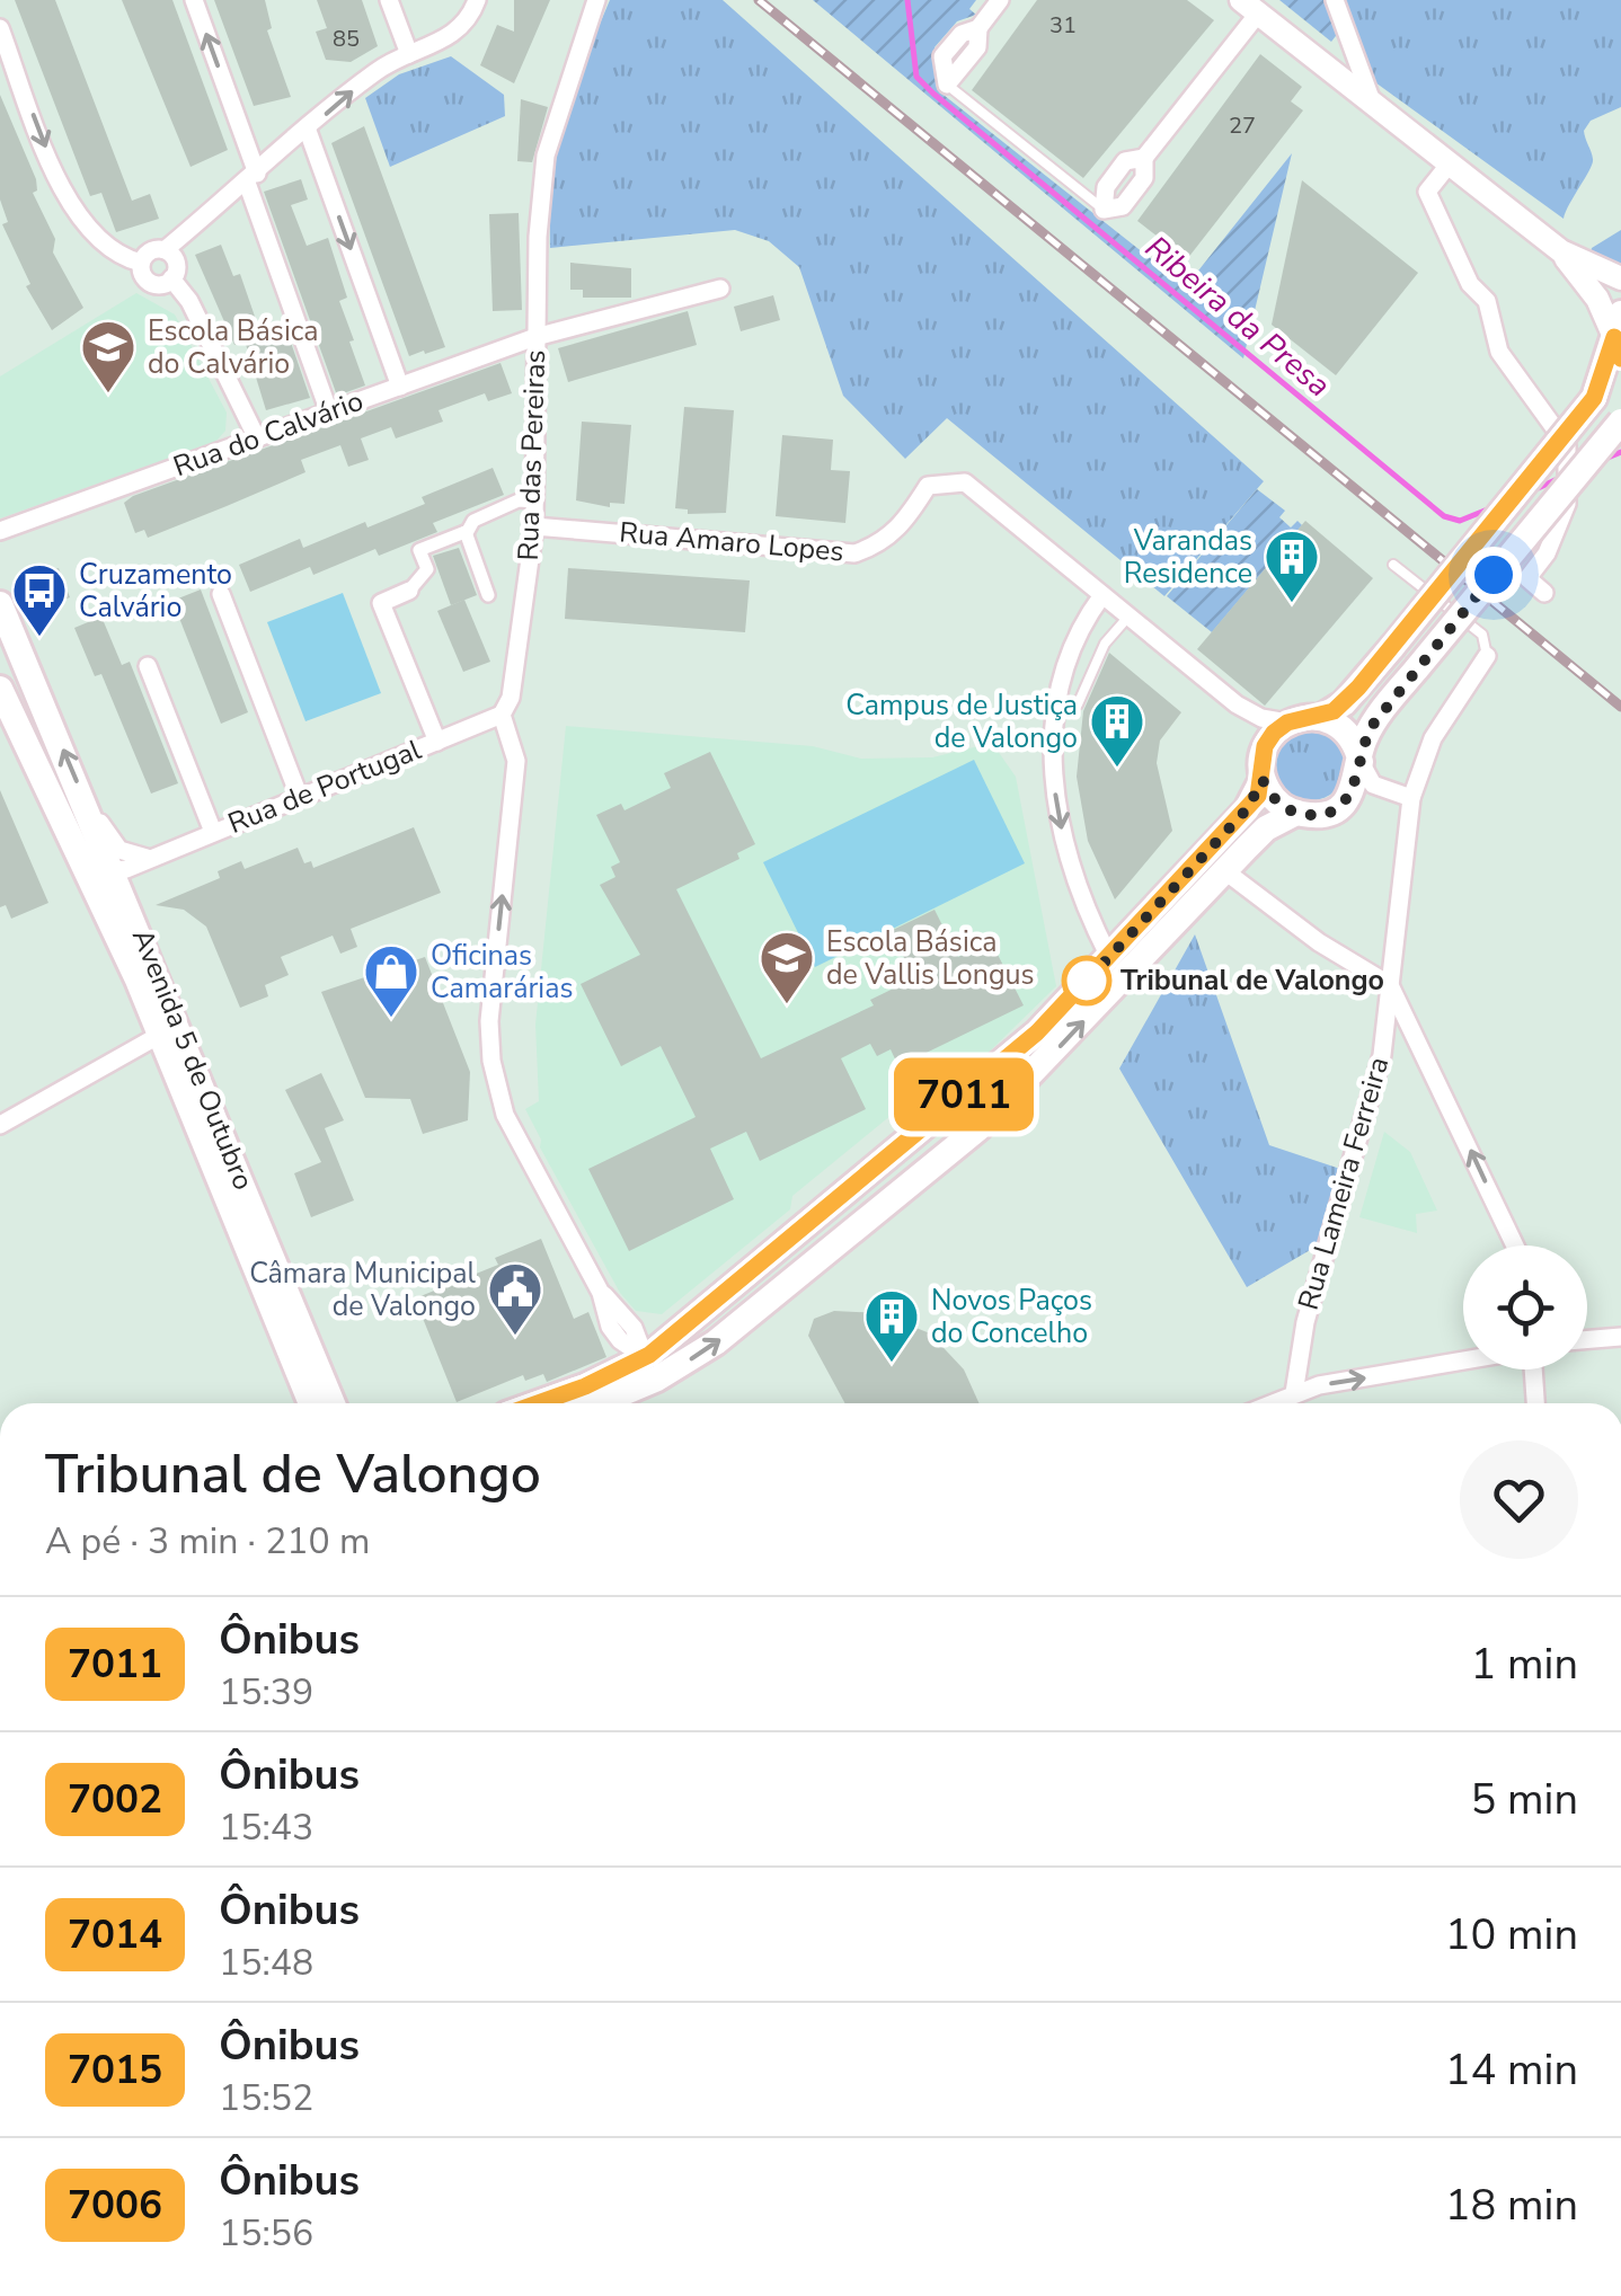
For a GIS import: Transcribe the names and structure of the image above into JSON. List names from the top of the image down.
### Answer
{
  "streets": {
    "main road": ["Avenida 5 de Outubro"],
    "street": [
      "Rua do Calvário",
      "Rua das Pereiras",
      "Rua Amaro Lopes",
      "Rua de Portugal",
      "Rua Lameira Ferreira"
    ]
  },
  "crossings": [
    ["Rua do Calvário", "Rua das Pereiras"],
    ["Rua das Pereiras", "Rua Amaro Lopes"],
    ["Rua das Pereiras", "Rua de Portugal"],
    ["Rua de Portugal", "Avenida 5 de Outubro"]
  ],
  "one_way": ["Rua das Pereiras"],
  "water": ["Ribeira da Presa"],
  "places": {
    "school or university": ["Escola Básica do Calvário", "Escola Básica de Vallis Longus"],
    "building": ["Varandas Residence", "Campus de Justiça de Valongo", "Novos Paços do Concelho"],
    "bus stop": ["Cruzamento Calvário"],
    "other": ["Tribunal de Valongo"],
    "shop": ["Oficinas Camarárias"],
    "public building": ["Câmara Municipal de Valongo"]
  },
  "lines": ["bus line 7011"],
  "house_numbers": ["31", "85", "27"],
  "page": {
    "on_map": "7011",
    "heading": ["Tribunal de Valongo", "A pé · 3 min · 210 m"],
    "list": [
      {
        "mark": "7011",
        "name": "Ônibus",
        "note": "15:39",
        "value": "1 min"
      },
      {
        "mark": "7002",
        "name": "Ônibus",
        "note": "15:43",
        "value": "5 min"
      },
      {
        "mark": "7014",
        "name": "Ônibus",
        "note": "15:48",
        "value": "10 min"
      },
      {
        "mark": "7015",
        "name": "Ônibus",
        "note": "15:52",
        "value": "14 min"
      },
      {
        "mark": "7006",
        "name": "Ônibus",
        "note": "15:56",
        "value": "18 min"
      }
    ]
  }
}
